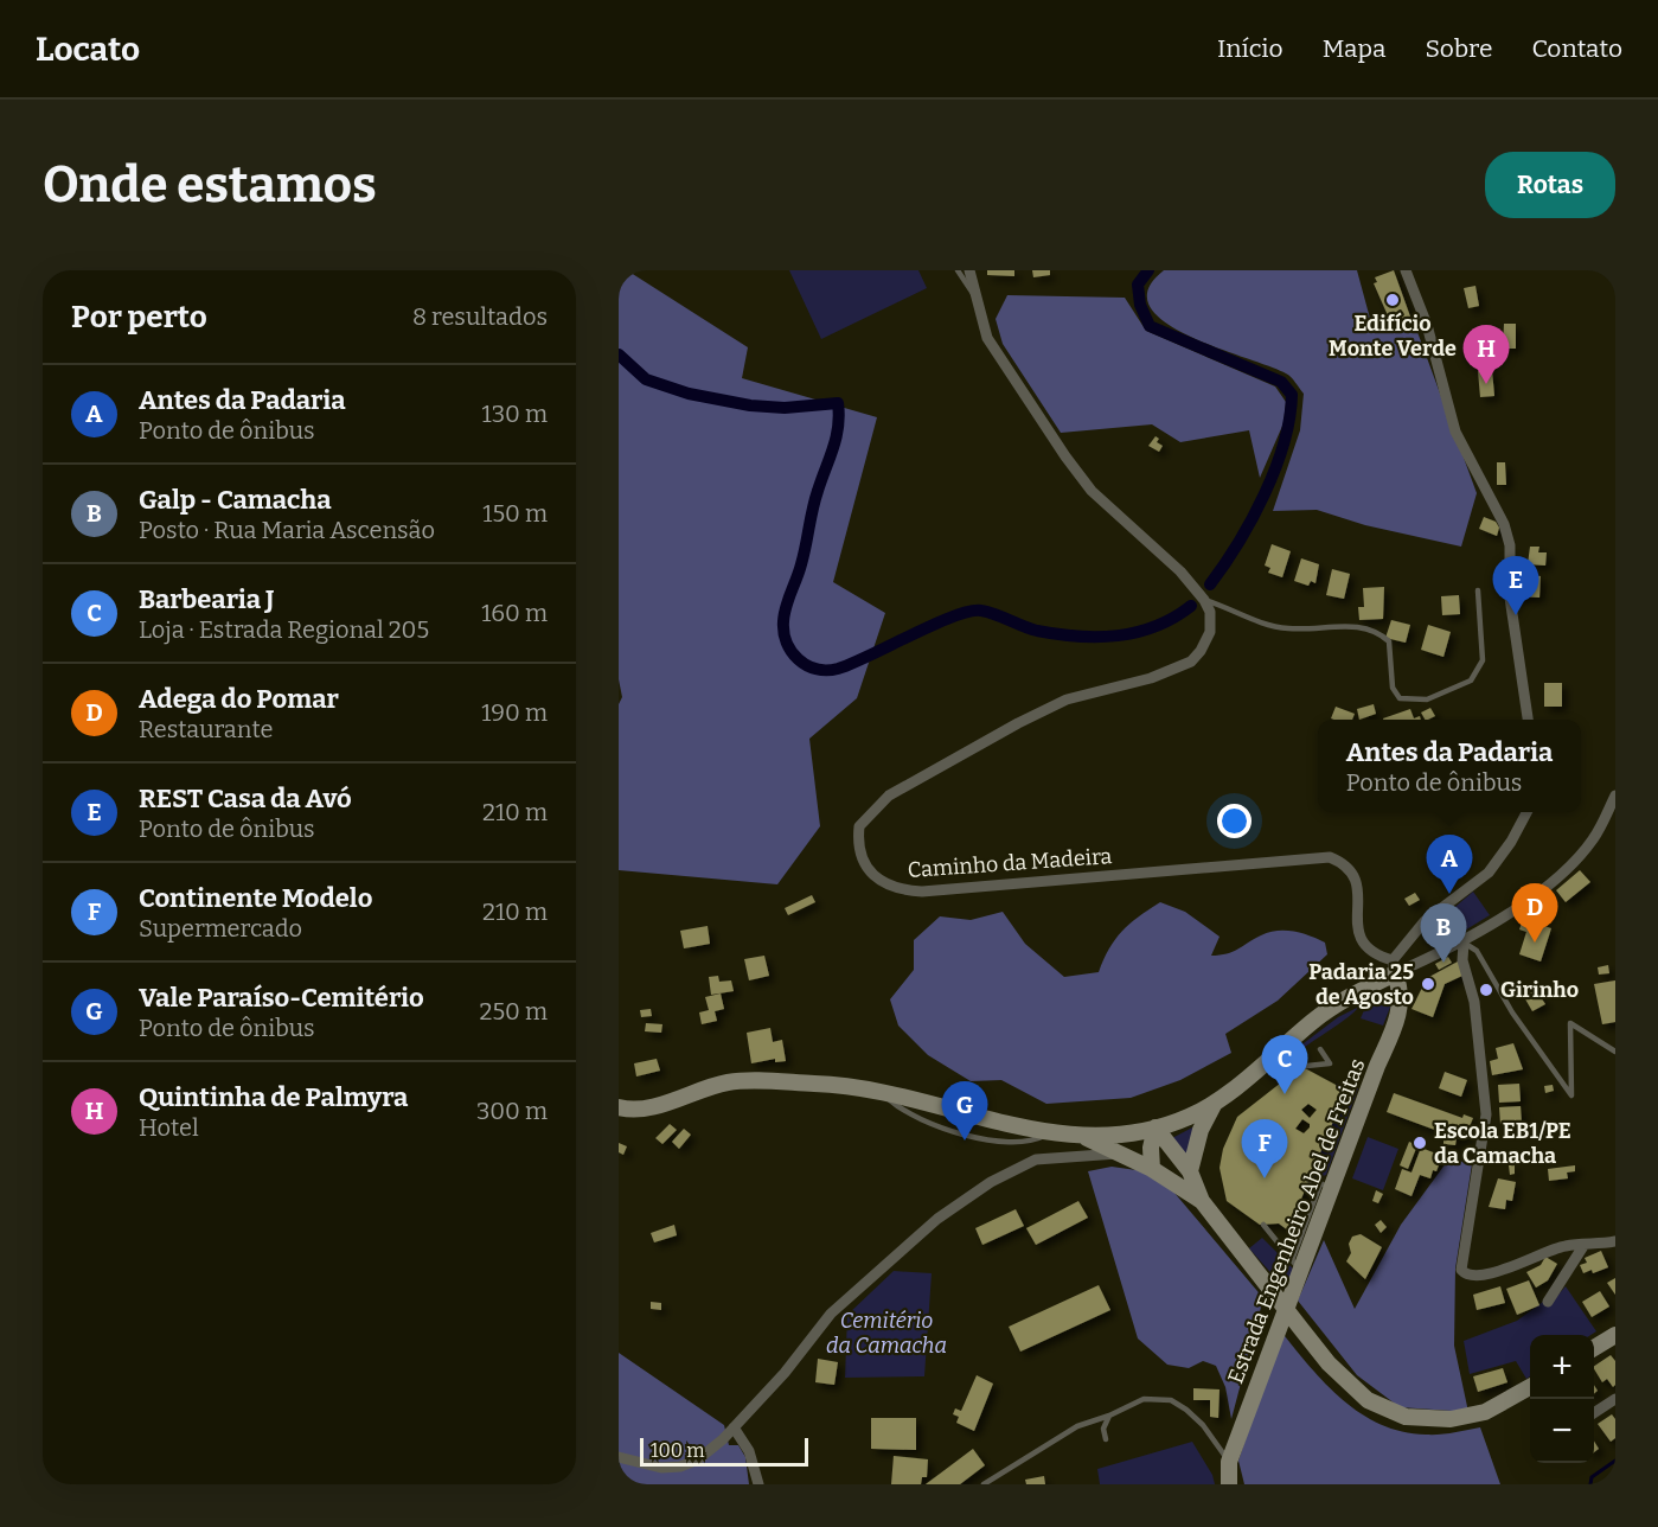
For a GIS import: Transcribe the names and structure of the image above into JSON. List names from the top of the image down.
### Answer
{
  "streets": {
    "main road": ["Estrada Engenheiro Abel de Freitas"],
    "street": ["Caminho da Madeira"]
  },
  "crossings": [
    ["Caminho da Madeira", "Estrada Engenheiro Abel de Freitas"]
  ],
  "parks": ["Cemitério da Camacha"],
  "places": [
    "Edifício Monte Verde",
    "Padaria 25 de Agosto",
    "Girinho",
    "Escola EB1/PE da Camacha"
  ],
  "scale_bar": "100 m",
  "page": {
    "header": "Locato",
    "nav": [
      "Início",
      "Mapa",
      "Sobre",
      "Contato"
    ],
    "buttons": "Rotas",
    "title": "Onde estamos",
    "heading": ["Por perto", "8 resultados"],
    "pins": [
      "H",
      "E",
      "A",
      "D",
      "B",
      "C",
      "G",
      "F"
    ],
    "list": [
      {
        "mark": "A",
        "name": "Antes da Padaria",
        "note": "Ponto de ônibus",
        "value": "130 m"
      },
      {
        "mark": "B",
        "name": "Galp - Camacha",
        "note": "Posto · Rua Maria Ascensão",
        "value": "150 m"
      },
      {
        "mark": "C",
        "name": "Barbearia J",
        "note": "Loja · Estrada Regional 205",
        "value": "160 m"
      },
      {
        "mark": "D",
        "name": "Adega do Pomar",
        "note": "Restaurante",
        "value": "190 m"
      },
      {
        "mark": "E",
        "name": "REST Casa da Avó",
        "note": "Ponto de ônibus",
        "value": "210 m"
      },
      {
        "mark": "F",
        "name": "Continente Modelo",
        "note": "Supermercado",
        "value": "210 m"
      },
      {
        "mark": "G",
        "name": "Vale Paraíso-Cemitério",
        "note": "Ponto de ônibus",
        "value": "250 m"
      },
      {
        "mark": "H",
        "name": "Quintinha de Palmyra",
        "note": "Hotel",
        "value": "300 m"
      }
    ],
    "popup": ["Antes da Padaria", "Ponto de ônibus"],
    "map_buttons": ["+", "−"],
    "scale": "100 m"
  }
}
